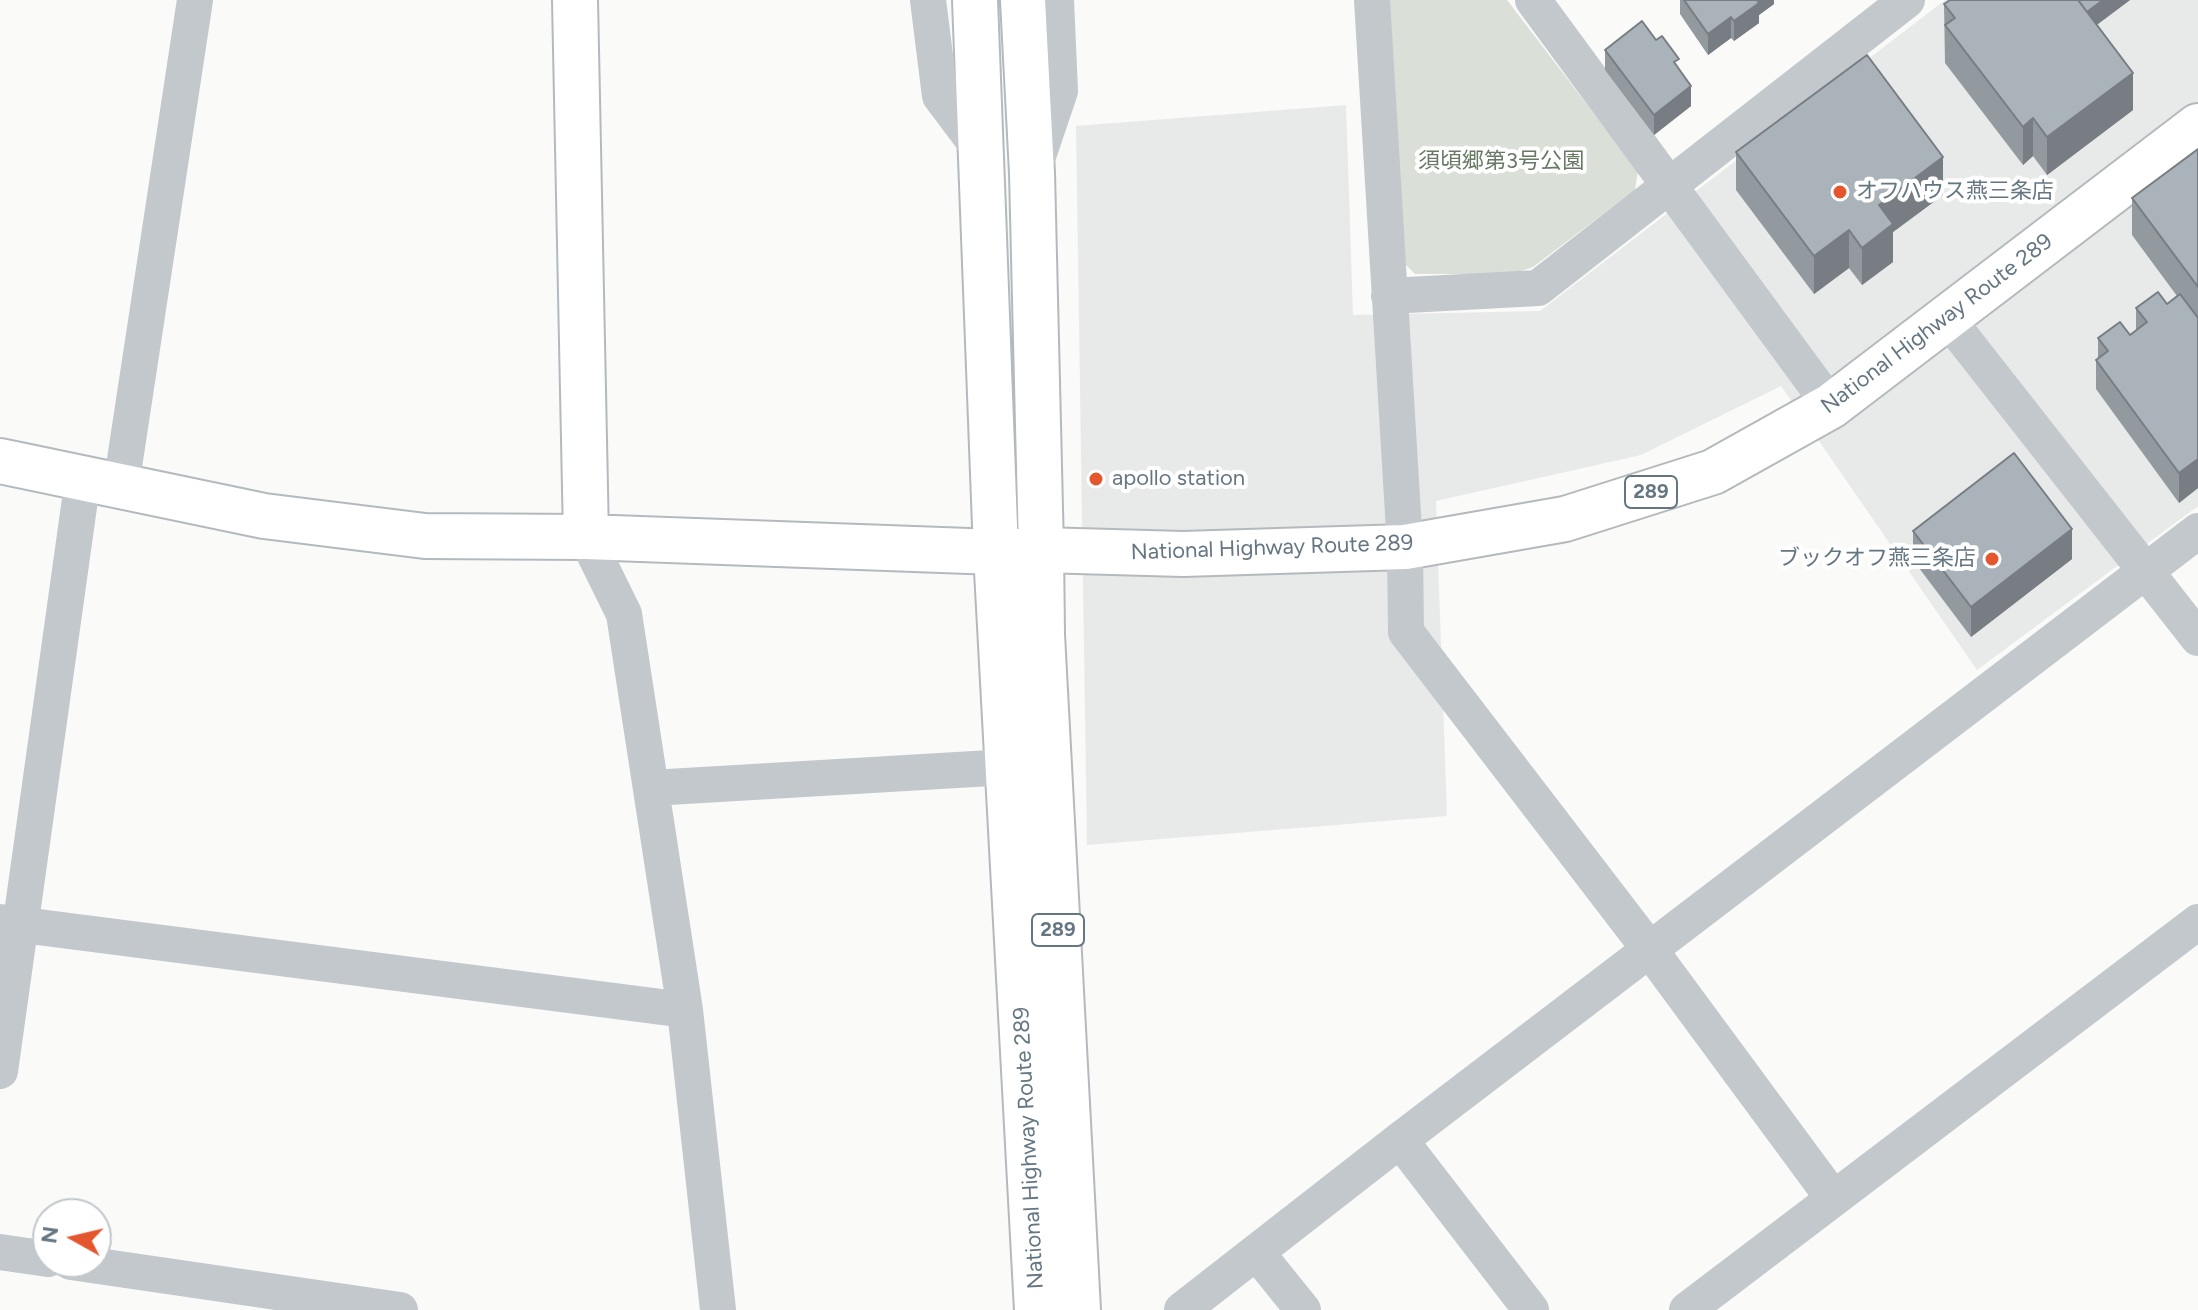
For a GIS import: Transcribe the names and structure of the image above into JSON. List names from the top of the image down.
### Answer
{
  "streets": {
    "main road": ["National Highway Route 289", "289"]
  },
  "parks": ["須頃郷第3号公園"],
  "places": ["オフハウス燕三条店", "apollo station", "ブックオフ燕三条店"],
  "north": "left"
}
